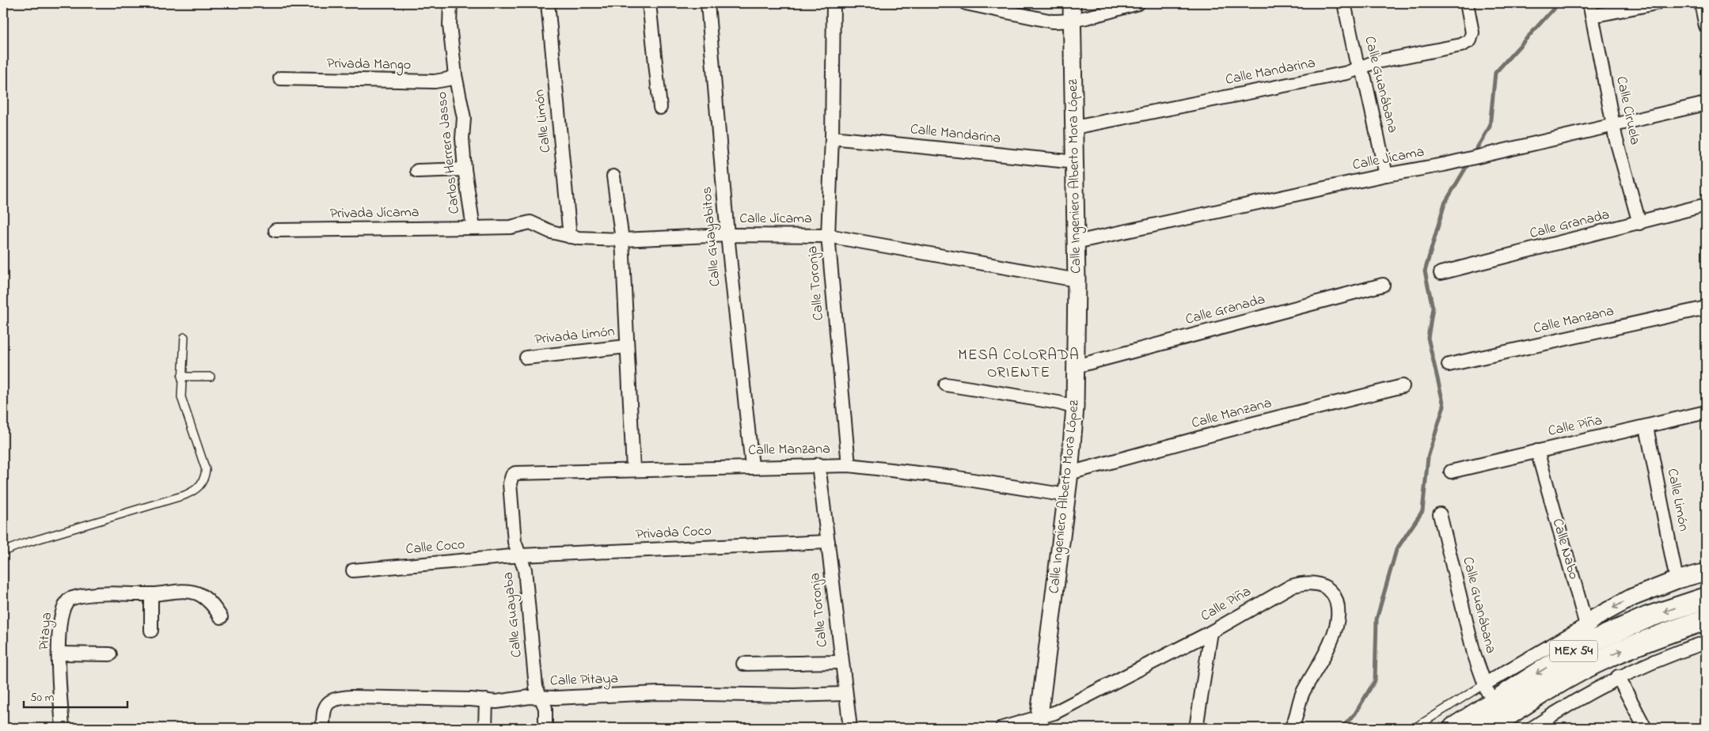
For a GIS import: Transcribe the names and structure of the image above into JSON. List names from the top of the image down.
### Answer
{
  "streets": {
    "main road": ["MEX 54"],
    "street": [
      "Privada Mango",
      "Calle Mandarina",
      "Calle Guanábana",
      "Calle Ciruela",
      "Calle Limón",
      "Carlos Herrera Jasso",
      "Calle Jícama",
      "Calle Ingeniero Alberto Mora López",
      "Privada Jícama",
      "Calle Granada",
      "Calle Guayabitos",
      "Calle Toronja",
      "Calle Manzana",
      "Privada Limón",
      "Calle Piña",
      "Privada Coco",
      "Calle Coco",
      "Calle Nabo",
      "Calle Guayaba",
      "Pitaya",
      "Calle Pitaya"
    ]
  },
  "crossings": [
    ["Privada Mango", "Carlos Herrera Jasso"],
    ["Calle Mandarina", "Calle Guanábana"],
    ["Calle Mandarina", "Calle Ingeniero Alberto Mora López"],
    ["Calle Mandarina", "Calle Toronja"],
    ["Calle Guanábana", "Calle Jícama"],
    ["Calle Guanábana", "MEX 54"],
    ["Calle Ciruela", "Calle Jícama"],
    ["Calle Ciruela", "Calle Granada"],
    ["Calle Limón", "Calle Jícama"],
    ["Calle Limón", "Calle Piña"],
    ["Carlos Herrera Jasso", "Calle Jícama"],
    ["Carlos Herrera Jasso", "Privada Jícama"],
    ["Calle Jícama", "Calle Ingeniero Alberto Mora López"],
    ["Calle Jícama", "Privada Jícama"],
    ["Calle Jícama", "Calle Guayabitos"],
    ["Calle Jícama", "Calle Toronja"],
    ["Calle Ingeniero Alberto Mora López", "Calle Granada"],
    ["Calle Ingeniero Alberto Mora López", "Calle Manzana"],
    ["Calle Ingeniero Alberto Mora López", "Calle Piña"],
    ["Calle Guayabitos", "Calle Manzana"],
    ["Calle Toronja", "Calle Manzana"],
    ["Calle Toronja", "Privada Coco"],
    ["Calle Toronja", "Calle Pitaya"],
    ["Calle Manzana", "Calle Guayaba"],
    ["Calle Piña", "Calle Nabo"],
    ["Privada Coco", "Calle Coco"],
    ["Privada Coco", "Calle Guayaba"],
    ["Calle Coco", "Calle Guayaba"],
    ["Calle Guayaba", "Calle Pitaya"]
  ],
  "districts": ["MESA COLORADA ORIENTE"],
  "scale_bar": "50 m"
}
